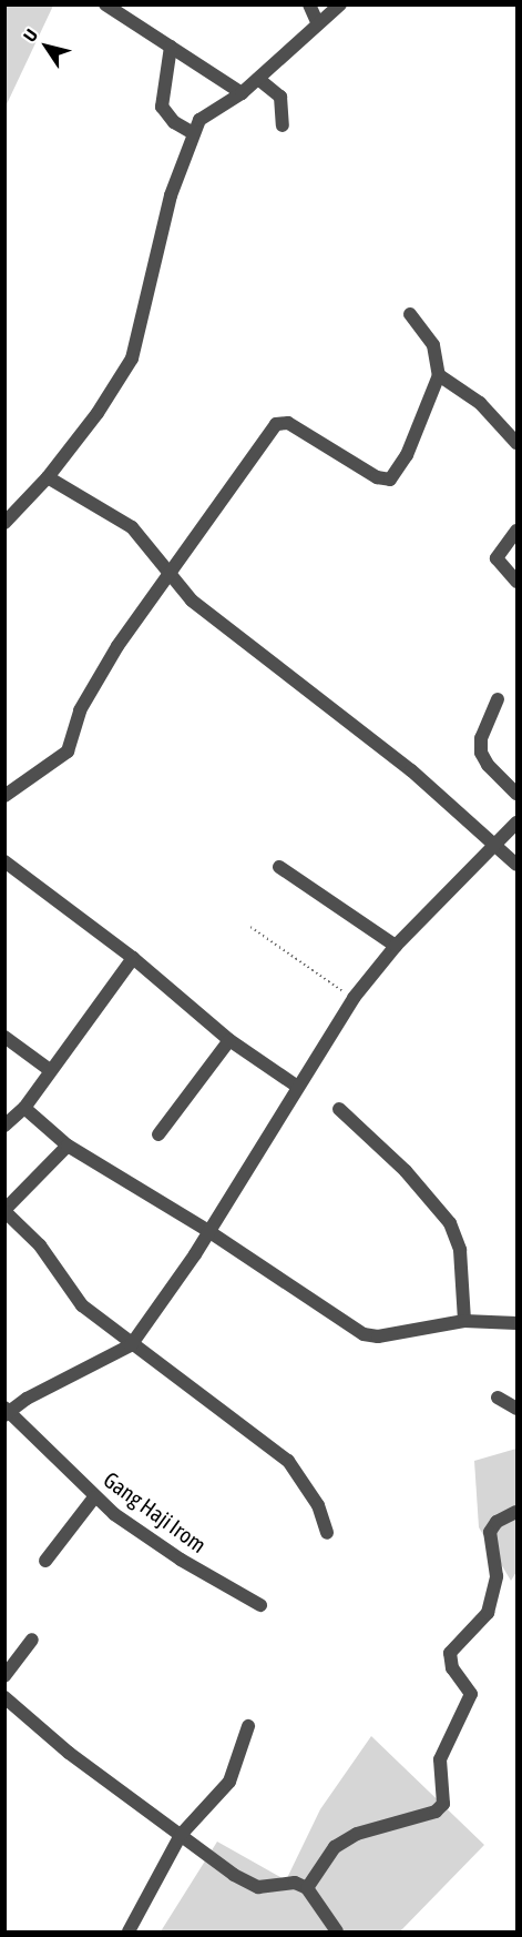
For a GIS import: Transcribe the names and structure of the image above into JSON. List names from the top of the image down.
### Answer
{
  "streets": {
    "street": ["Gang Haji Irom"]
  },
  "north": "top left"
}
